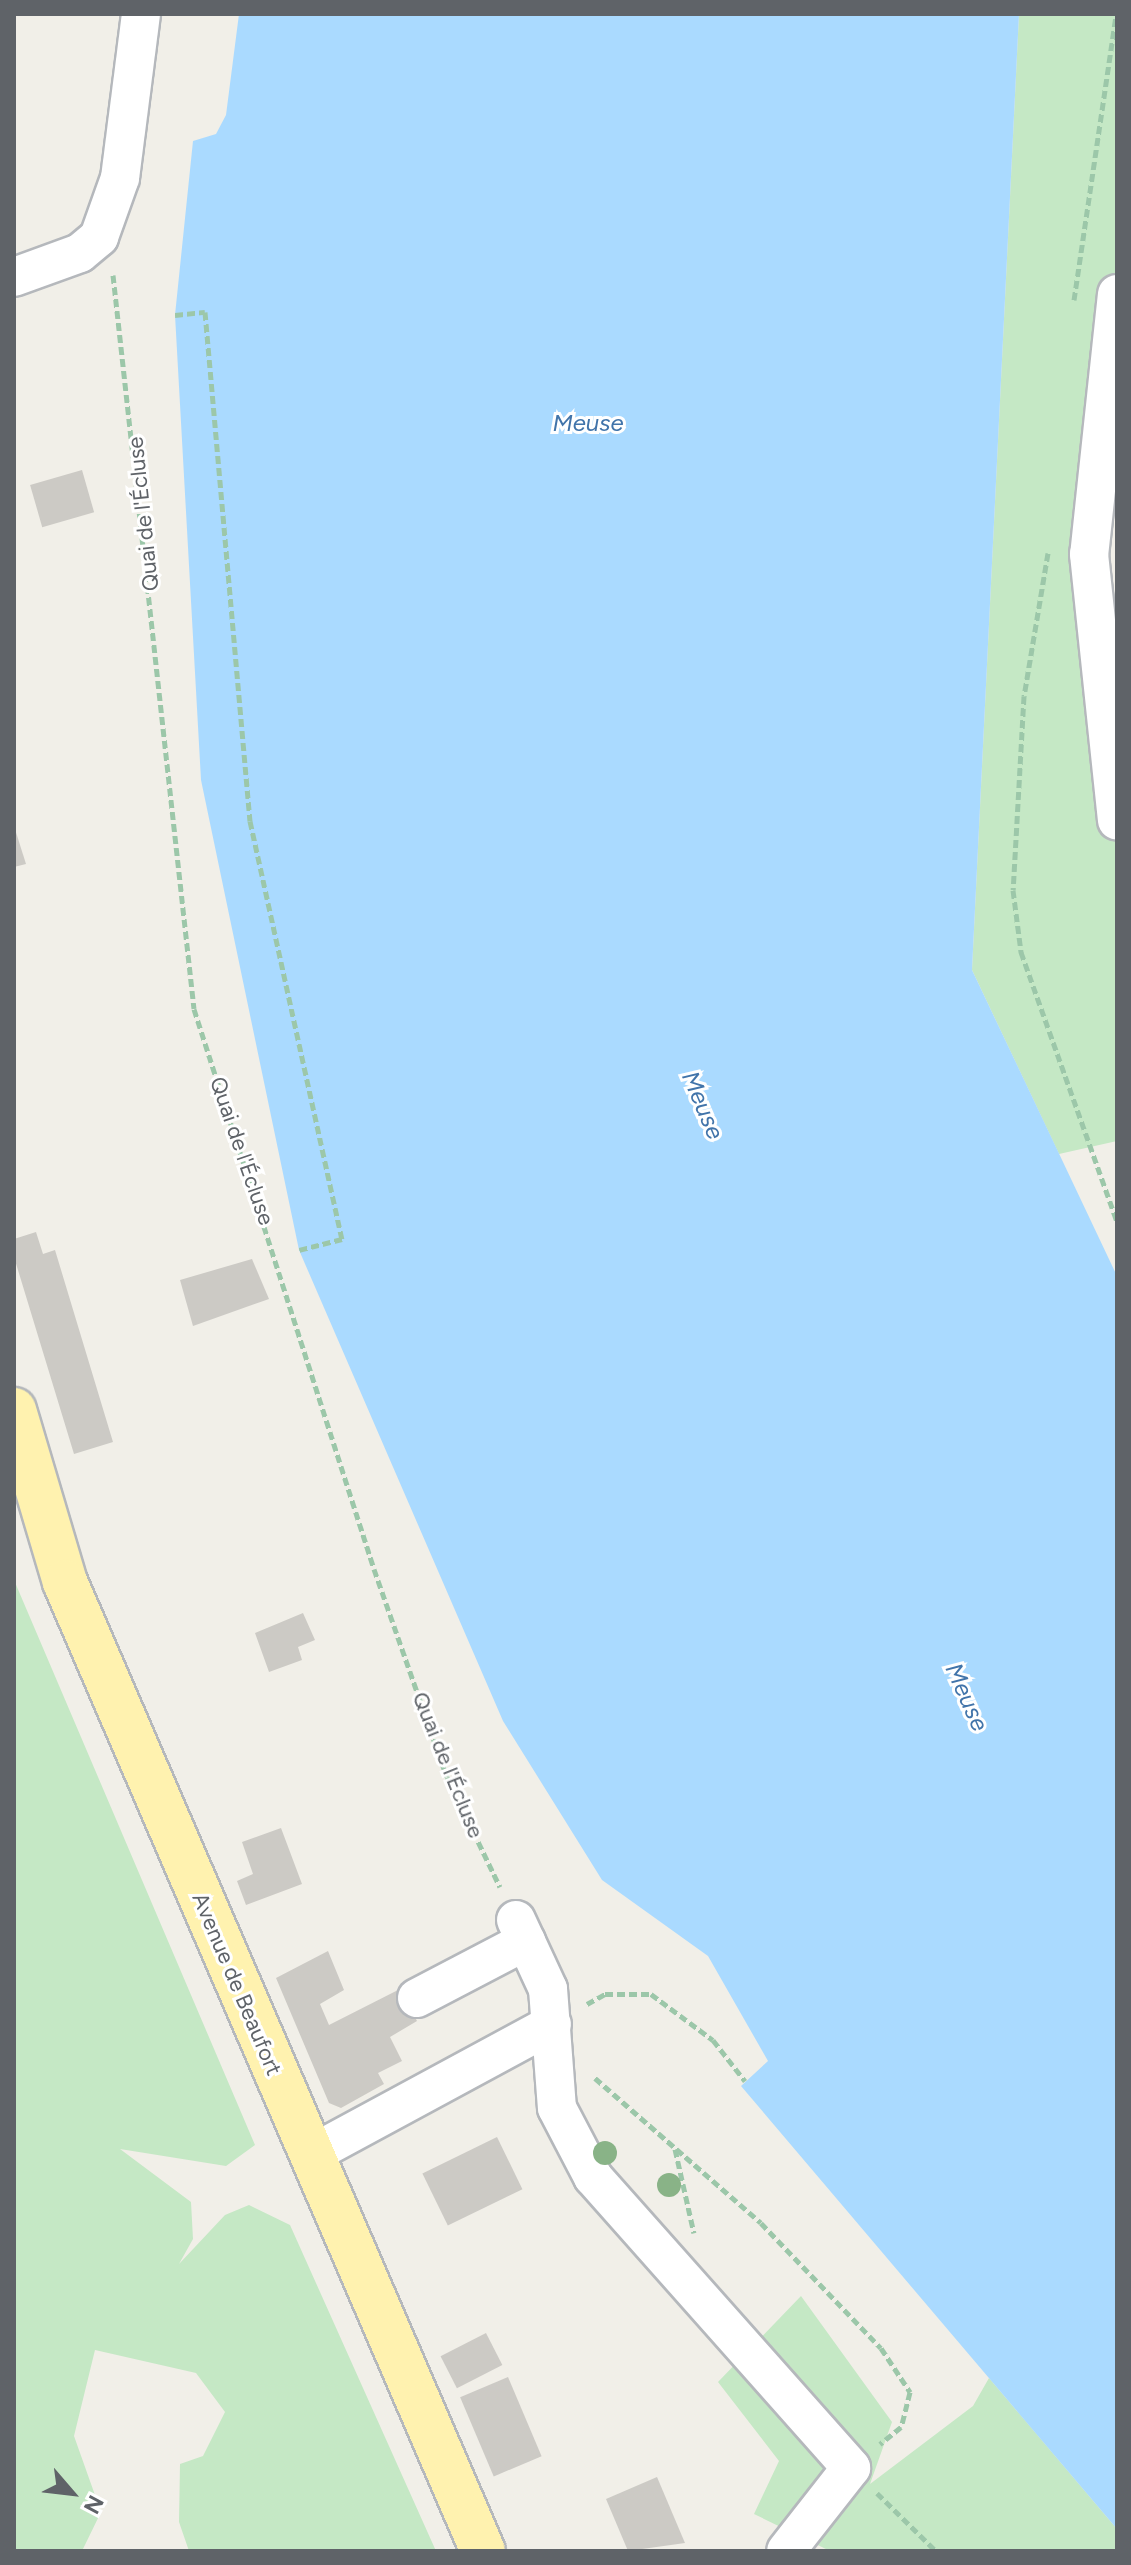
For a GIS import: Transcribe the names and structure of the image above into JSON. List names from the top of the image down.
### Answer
{
  "streets": {
    "main road": ["Avenue de Beaufort"],
    "path": ["Quai de l'Écluse"]
  },
  "water": ["Meuse"],
  "north": "bottom right"
}
